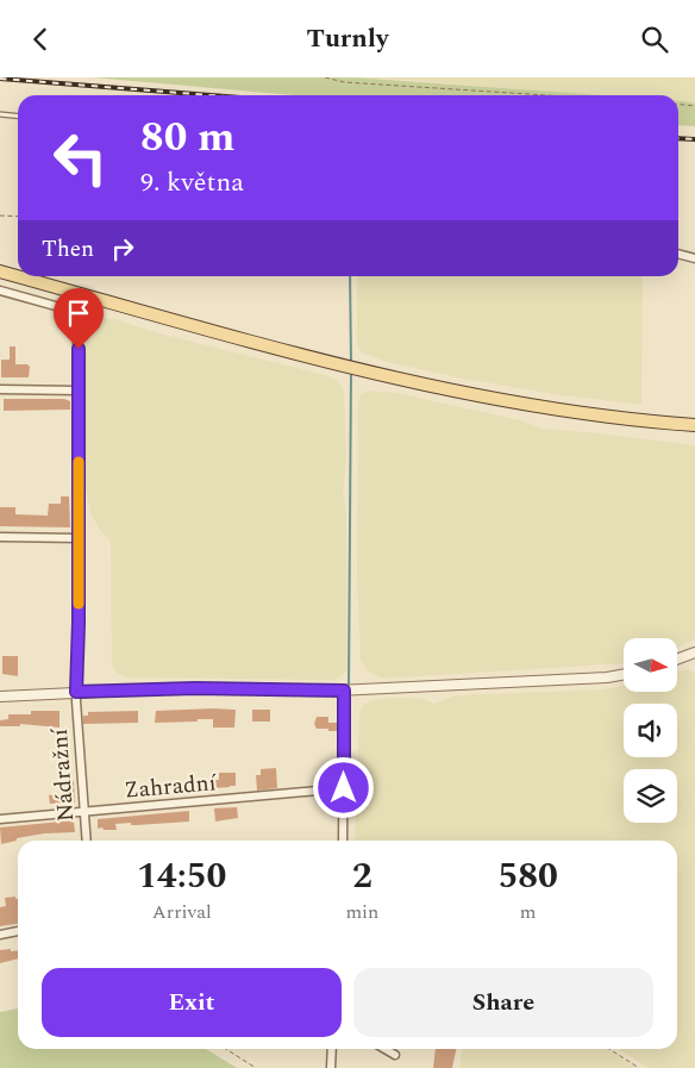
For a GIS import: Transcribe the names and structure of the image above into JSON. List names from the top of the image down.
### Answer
{
  "streets": {
    "street": ["Nádražní", "Zahradní"]
  },
  "crossings": [
    ["Nádražní", "Zahradní"]
  ],
  "north": "right",
  "page": {
    "header": "Turnly",
    "turn": ["80 m", "9. května"],
    "then": "Then",
    "eta": [
      "14:50",
      "Arrival",
      "2",
      "min",
      "580",
      "m"
    ],
    "buttons": ["Exit", "Share"]
  }
}
